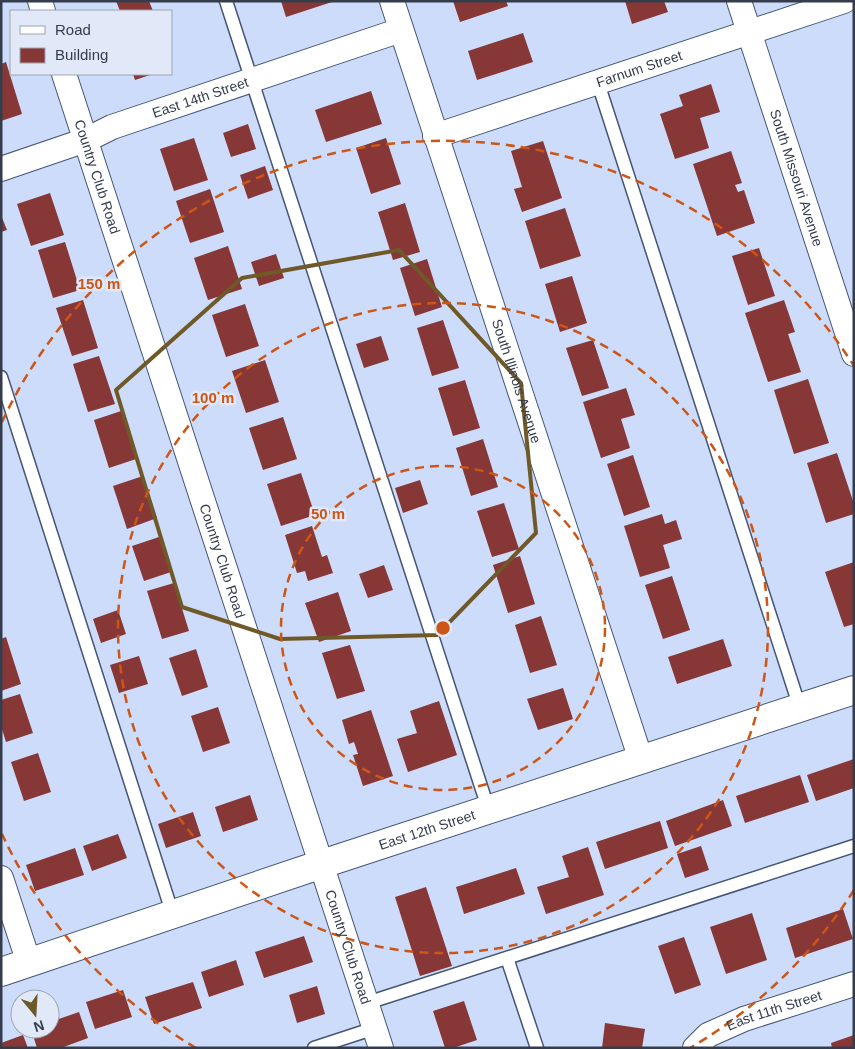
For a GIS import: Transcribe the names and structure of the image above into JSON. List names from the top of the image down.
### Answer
{
  "streets": {
    "street": [
      "Farnum Street",
      "East 14th Street",
      "Country Club Road",
      "South Missouri Avenue",
      "South Illinois Avenue",
      "East 12th Street",
      "East 11th Street"
    ]
  },
  "crossings": [
    ["Farnum Street", "South Missouri Avenue"],
    ["Farnum Street", "South Illinois Avenue"],
    ["East 14th Street", "Country Club Road"],
    ["East 14th Street", "South Illinois Avenue"],
    ["Country Club Road", "East 12th Street"],
    ["South Illinois Avenue", "East 12th Street"]
  ],
  "legend": ["Road", "Building"],
  "north": "bottom",
  "rings": ["150 m", "100 m", "50 m"]
}
